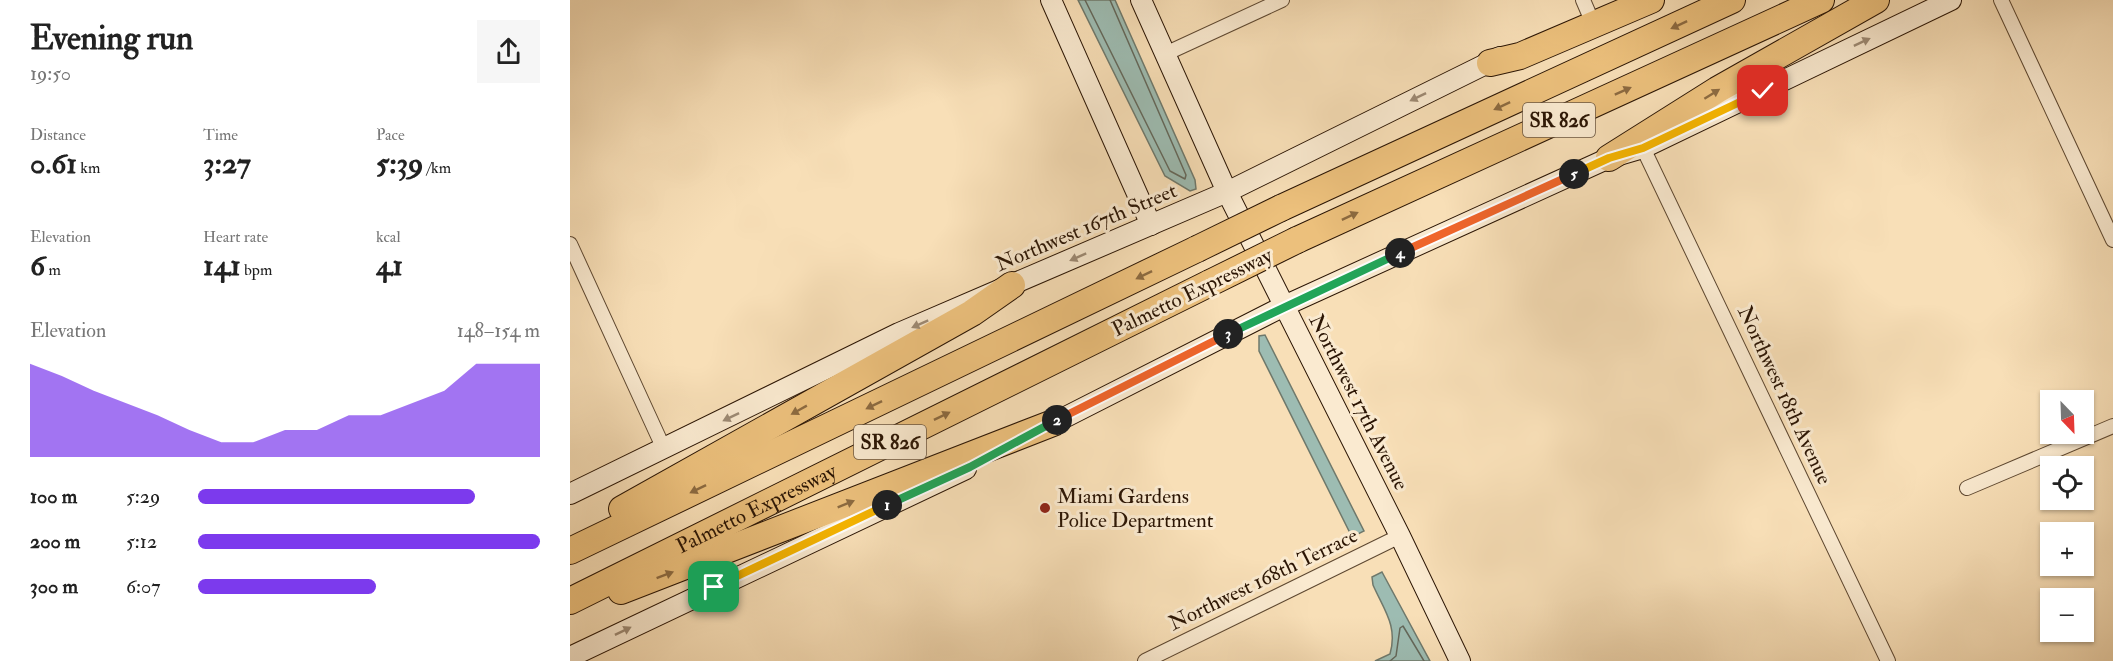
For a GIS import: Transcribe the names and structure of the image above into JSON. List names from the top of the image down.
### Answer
{
  "streets": {
    "highway": ["SR 826", "Palmetto Expressway"],
    "street": [
      "Northwest 167th Street",
      "Northwest 18th Avenue",
      "Northwest 17th Avenue",
      "Northwest 168th Terrace"
    ]
  },
  "crossings": [
    ["Northwest 167th Street", "Northwest 17th Avenue"],
    ["Northwest 17th Avenue", "Northwest 168th Terrace"]
  ],
  "places": ["Miami Gardens Police Department"],
  "north": "bottom right",
  "page": {
    "heading": ["Evening run", "19:50"],
    "stats": [
      ["Distance", "0.61 km"],
      ["Time", "3:27"],
      ["Pace", "5:39 /km"],
      ["Elevation", "6 m"],
      ["Heart rate", "141 bpm"],
      ["kcal", "41"]
    ],
    "pins": [
      "5",
      "4",
      "3",
      "2",
      "1"
    ],
    "chart": ["Elevation", "148–154 m"],
    "map_buttons": ["+", "−"],
    "list": [
      {
        "name": "100 m",
        "note": "5:29"
      },
      {
        "name": "200 m",
        "note": "5:12"
      },
      {
        "name": "300 m",
        "note": "6:07"
      }
    ]
  }
}
